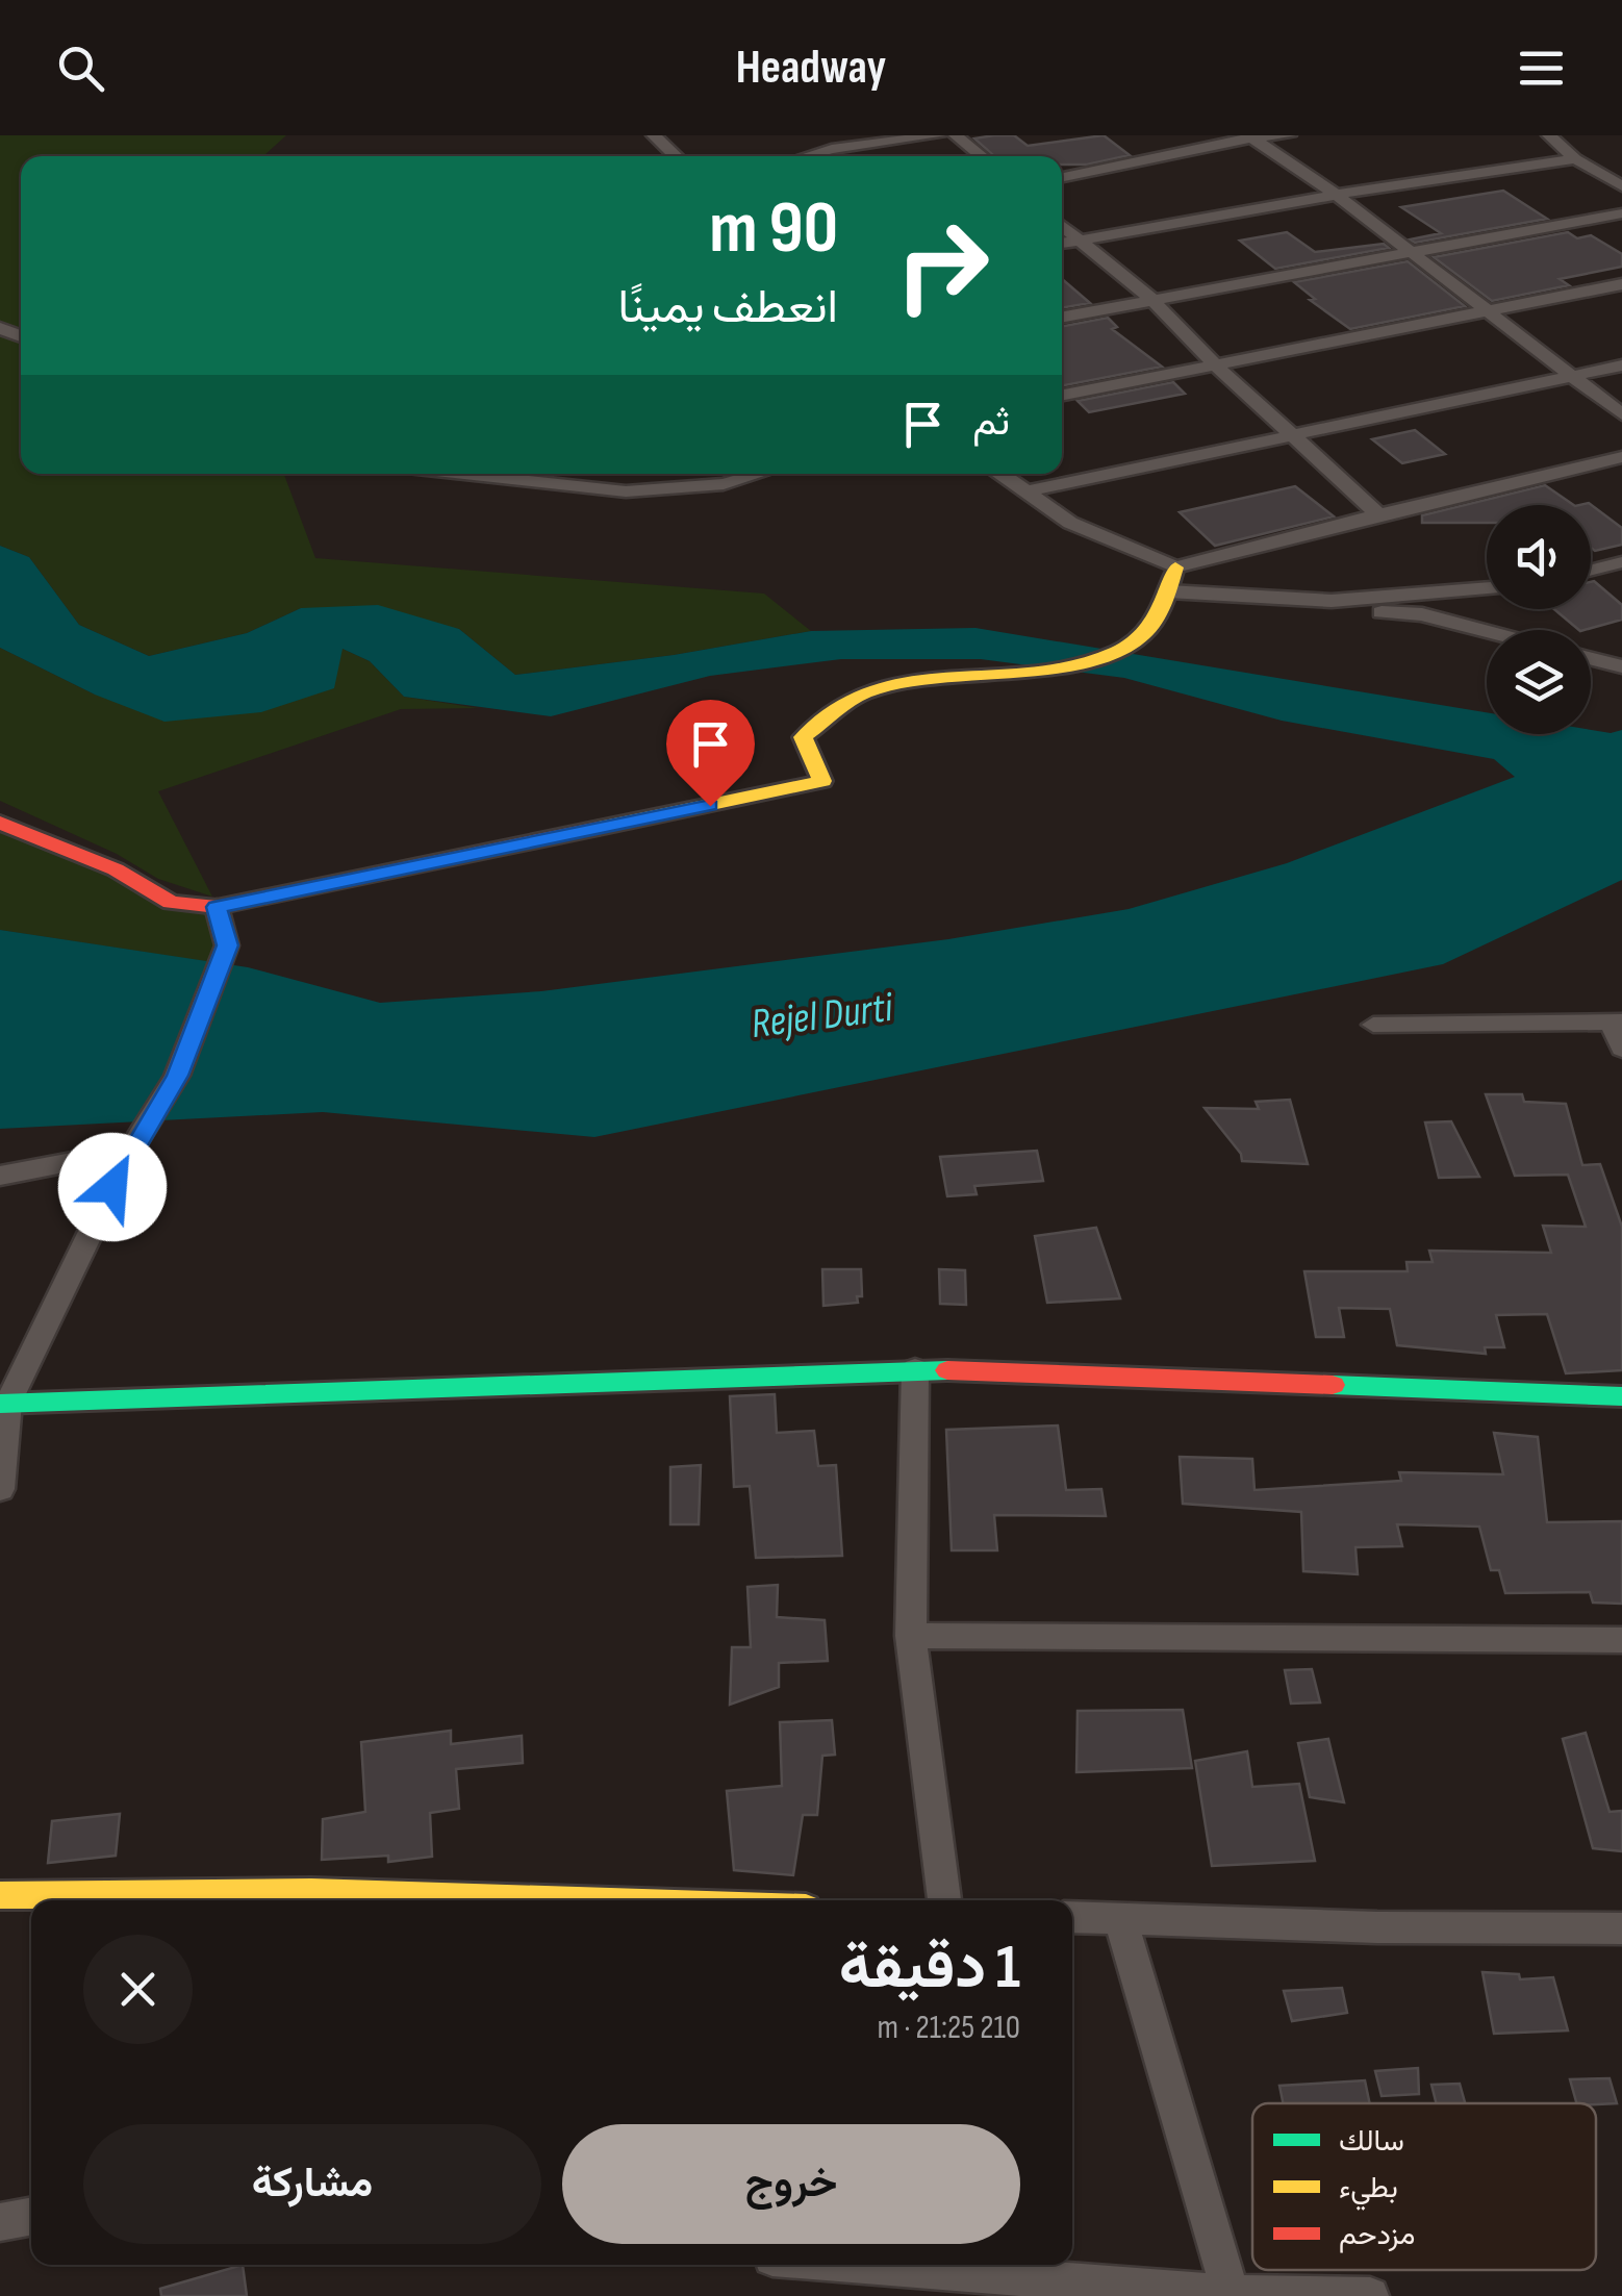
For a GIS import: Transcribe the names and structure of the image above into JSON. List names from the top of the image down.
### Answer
{
  "water": ["Rejel Durti"],
  "legend": ["سالك", "بطيء", "مزدحم"],
  "page": {
    "header": "Headway",
    "turn": ["90 m", "انعطف يمينًا"],
    "then": "ثم",
    "heading": ["1 دقيقة", "210 m · 21:25"],
    "buttons": ["خروج", "مشاركة"]
  }
}
